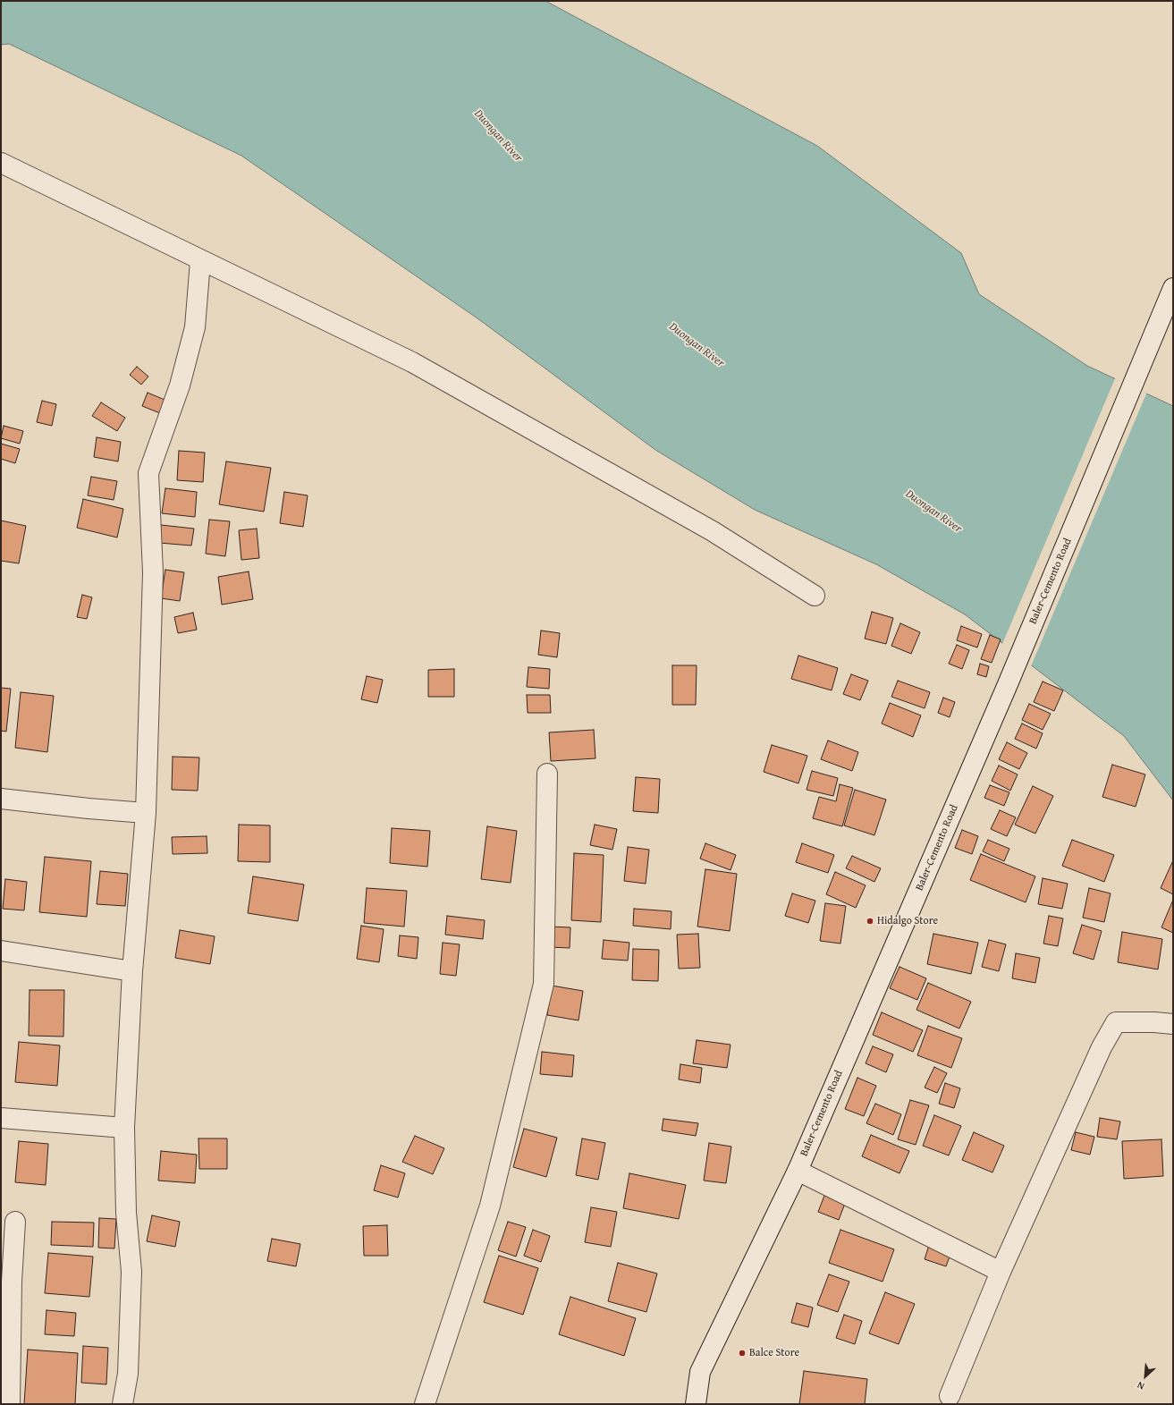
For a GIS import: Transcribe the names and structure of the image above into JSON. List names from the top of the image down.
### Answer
{
  "streets": {
    "street": ["Baler-Cemento Road"]
  },
  "water": ["Duongan River"],
  "places": ["Hidalgo Store", "Balce Store"],
  "north": "bottom left"
}
